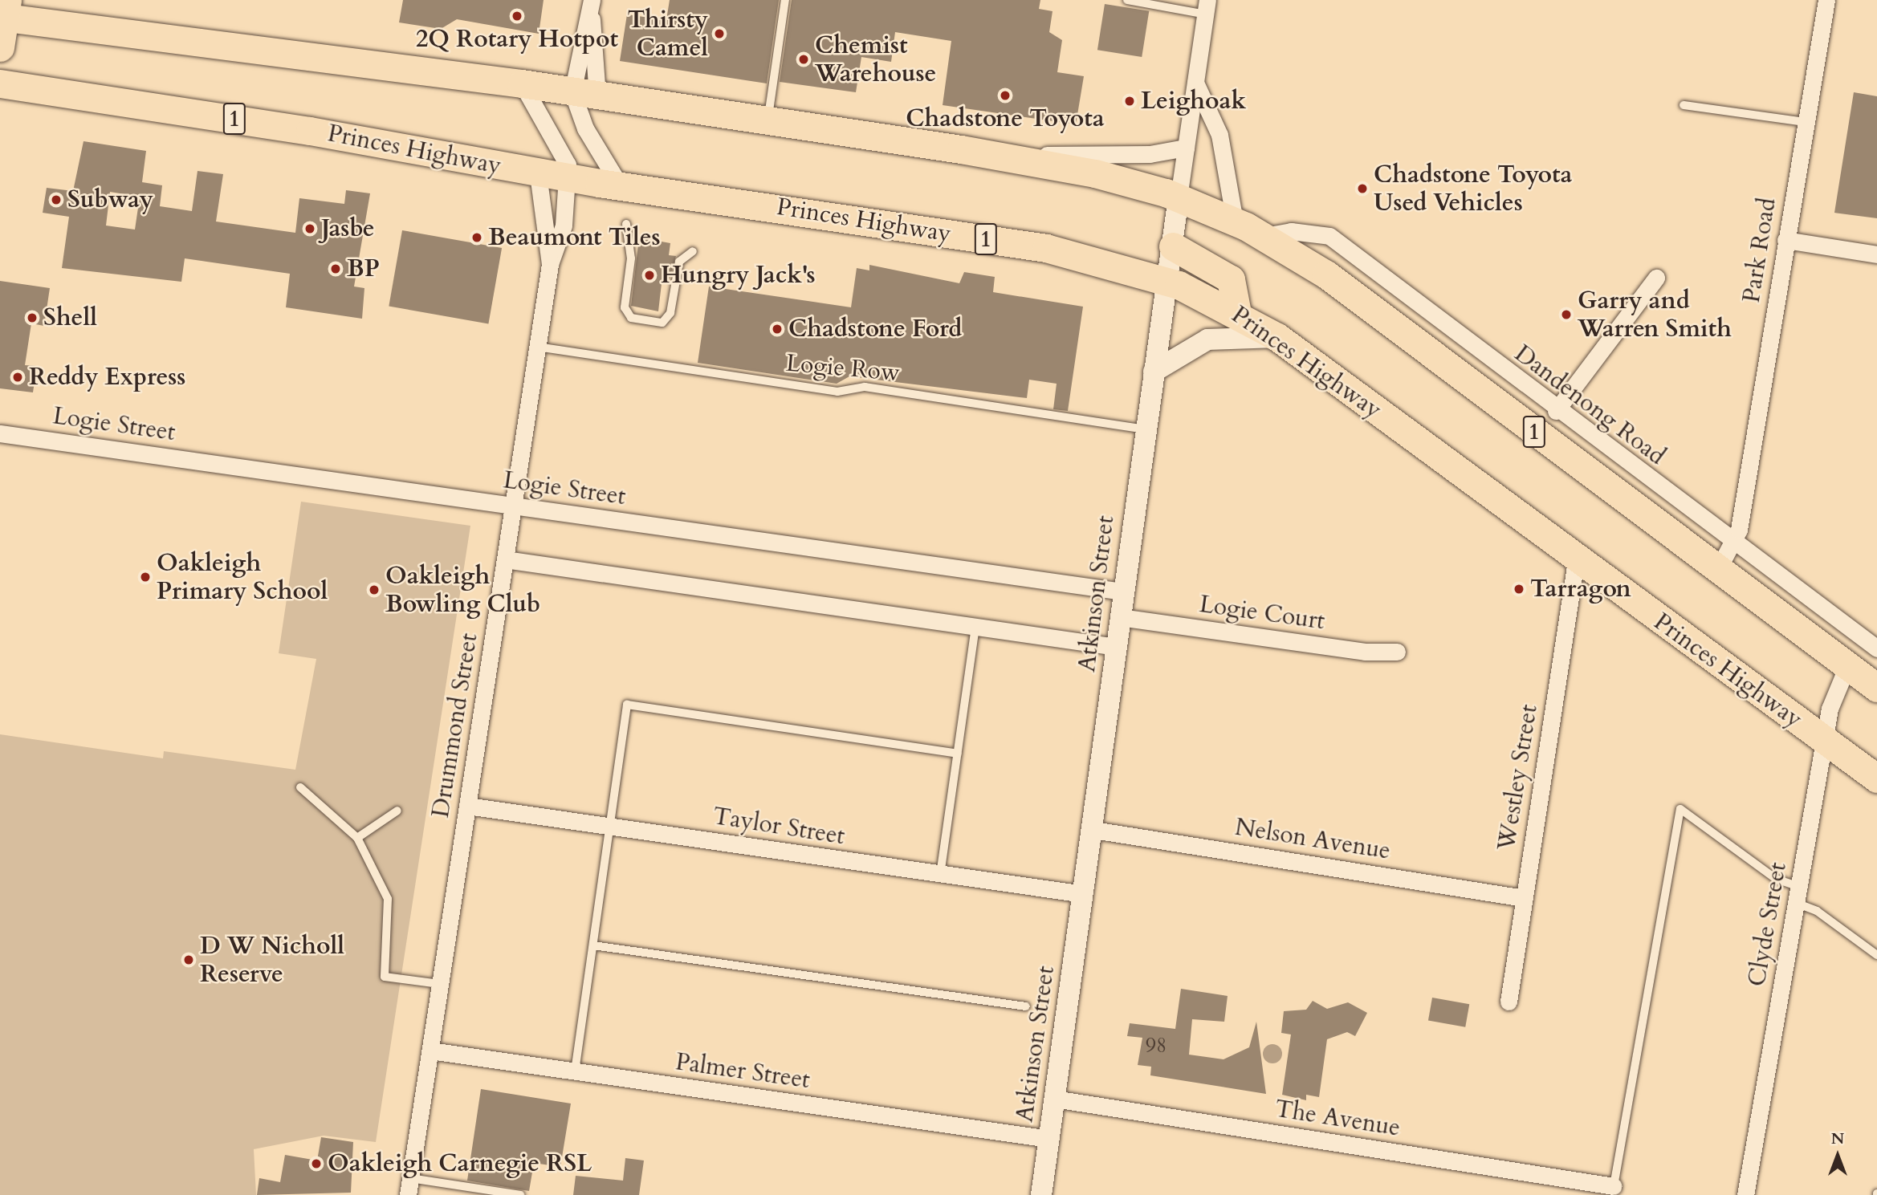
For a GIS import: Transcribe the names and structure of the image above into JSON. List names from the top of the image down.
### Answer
{
  "streets": {
    "highway": ["1", "Princes Highway"],
    "street": [
      "Park Road",
      "Dandenong Road",
      "Logie Street",
      "Atkinson Street",
      "Logie Court",
      "Drummond Street",
      "Westley Street",
      "Taylor Street",
      "Nelson Avenue",
      "Clyde Street",
      "Palmer Street",
      "The Avenue"
    ],
    "lane": ["Logie Row"]
  },
  "crossings": [
    ["1", "Park Road"],
    ["1", "Dandenong Road"],
    ["1", "Atkinson Street"],
    ["1", "Drummond Street"],
    ["1", "Clyde Street"],
    ["Princes Highway", "Atkinson Street"],
    ["Princes Highway", "Drummond Street"],
    ["Princes Highway", "Westley Street"],
    ["Princes Highway", "Clyde Street"],
    ["Park Road", "Dandenong Road"],
    ["Logie Row", "Atkinson Street"],
    ["Logie Row", "Drummond Street"],
    ["Logie Street", "Atkinson Street"],
    ["Logie Street", "Drummond Street"],
    ["Atkinson Street", "Logie Court"],
    ["Atkinson Street", "Taylor Street"],
    ["Atkinson Street", "Nelson Avenue"],
    ["Atkinson Street", "Palmer Street"],
    ["Atkinson Street", "The Avenue"],
    ["Drummond Street", "Taylor Street"],
    ["Drummond Street", "Palmer Street"],
    ["Westley Street", "Nelson Avenue"]
  ],
  "places": [
    "2Q Rotary Hotpot",
    "Thirsty Camel",
    "Chemist Warehouse",
    "Chadstone Toyota",
    "Leighoak",
    "Chadstone Toyota Used Vehicles",
    "Subway",
    "Jasbe",
    "Beaumont Tiles",
    "BP",
    "Hungry Jack's",
    "Garry and Warren Smith",
    "Shell",
    "Chadstone Ford",
    "Reddy Express",
    "Oakleigh Primary School",
    "Tarragon",
    "Oakleigh Bowling Club",
    "D W Nicholl Reserve",
    "Oakleigh Carnegie RSL"
  ],
  "house_numbers": ["98"],
  "north": "top"
}
